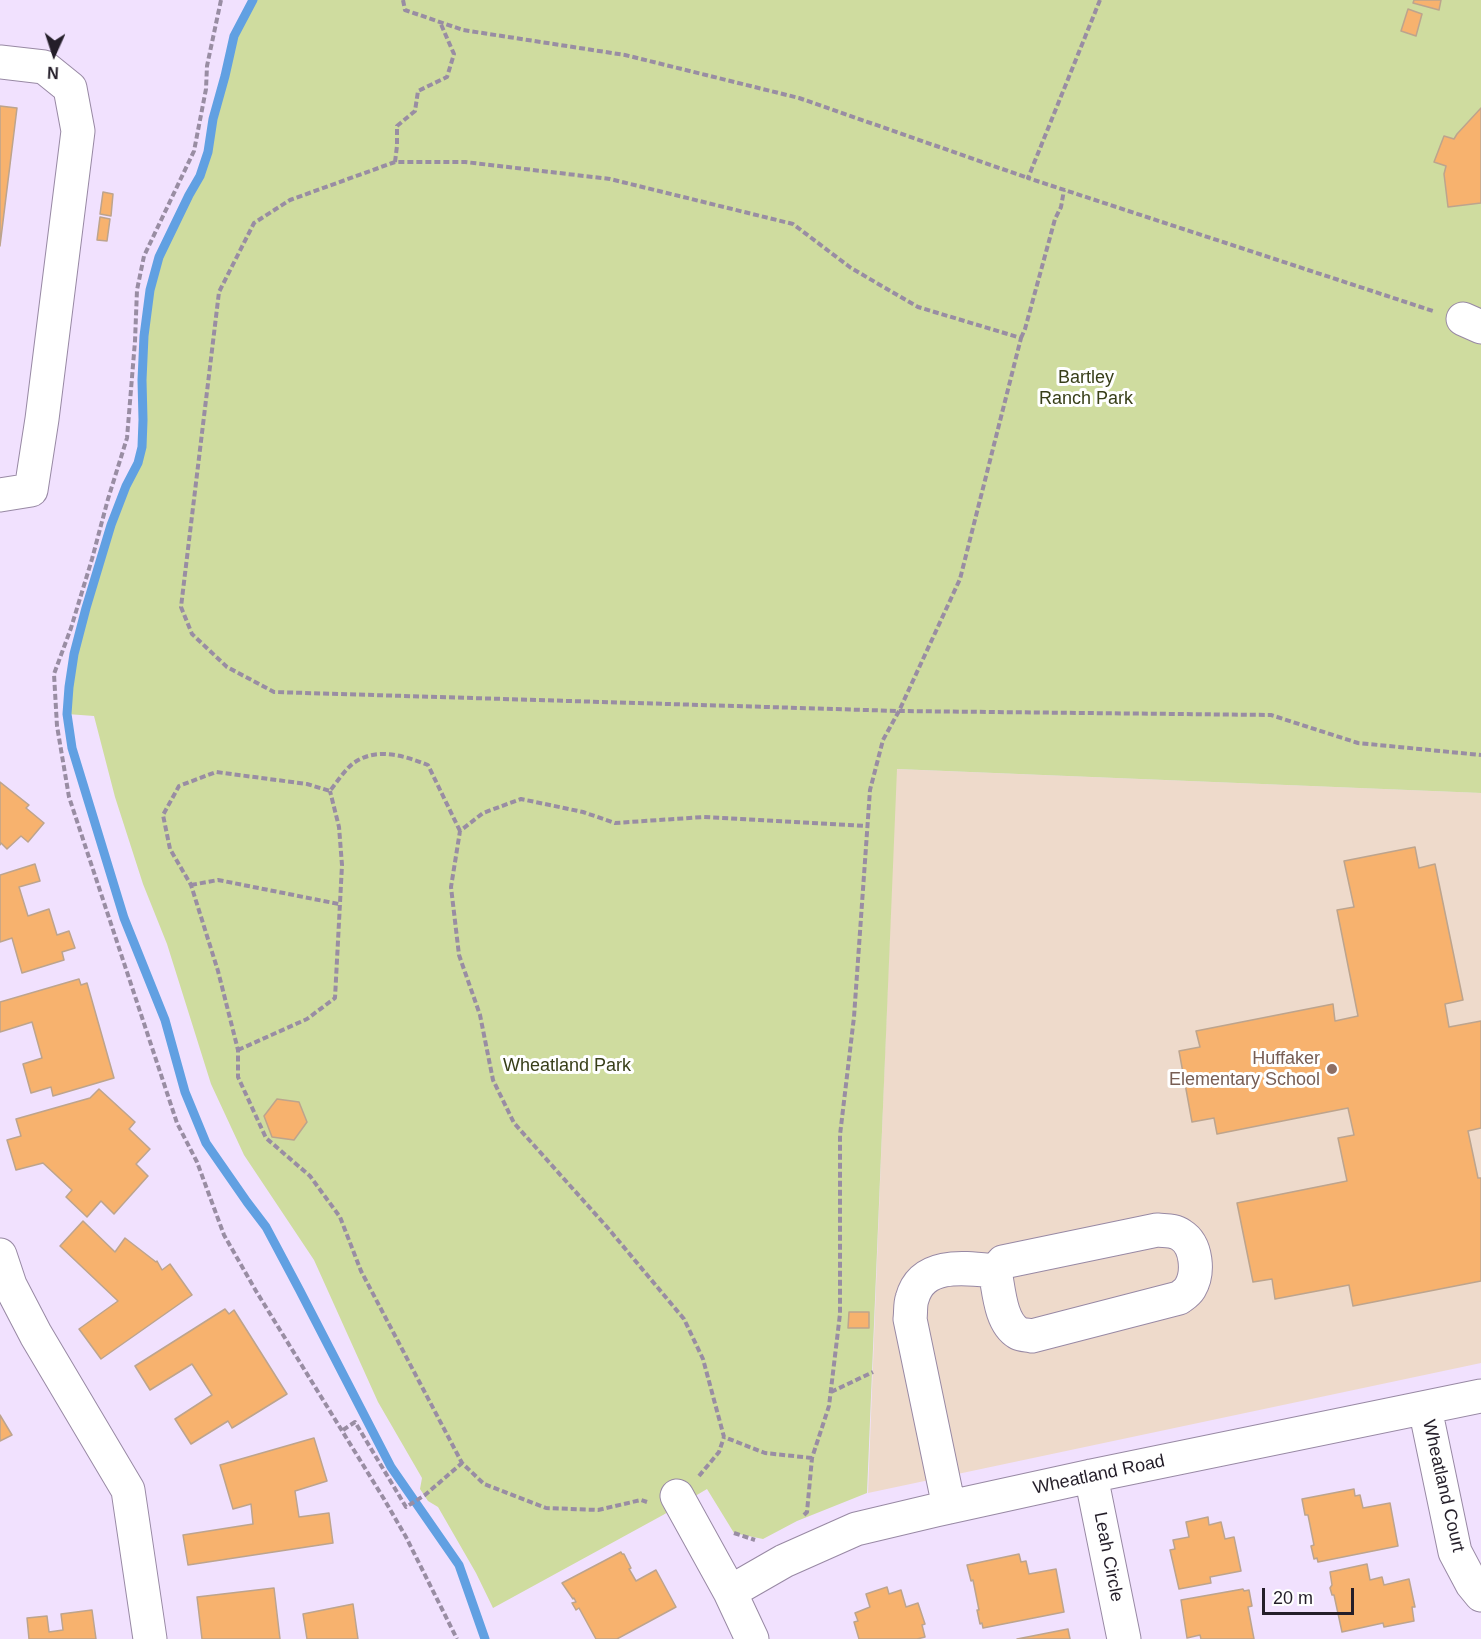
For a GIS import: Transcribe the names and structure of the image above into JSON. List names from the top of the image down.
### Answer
{
  "streets": {
    "street": ["Wheatland Road", "Wheatland Court", "Leah Circle"]
  },
  "crossings": [
    ["Wheatland Road", "Wheatland Court"],
    ["Wheatland Road", "Leah Circle"]
  ],
  "parks": ["Bartley Ranch Park", "Wheatland Park"],
  "places": ["Huffaker Elementary School"],
  "scale_bar": "20 m",
  "north": "bottom"
}
